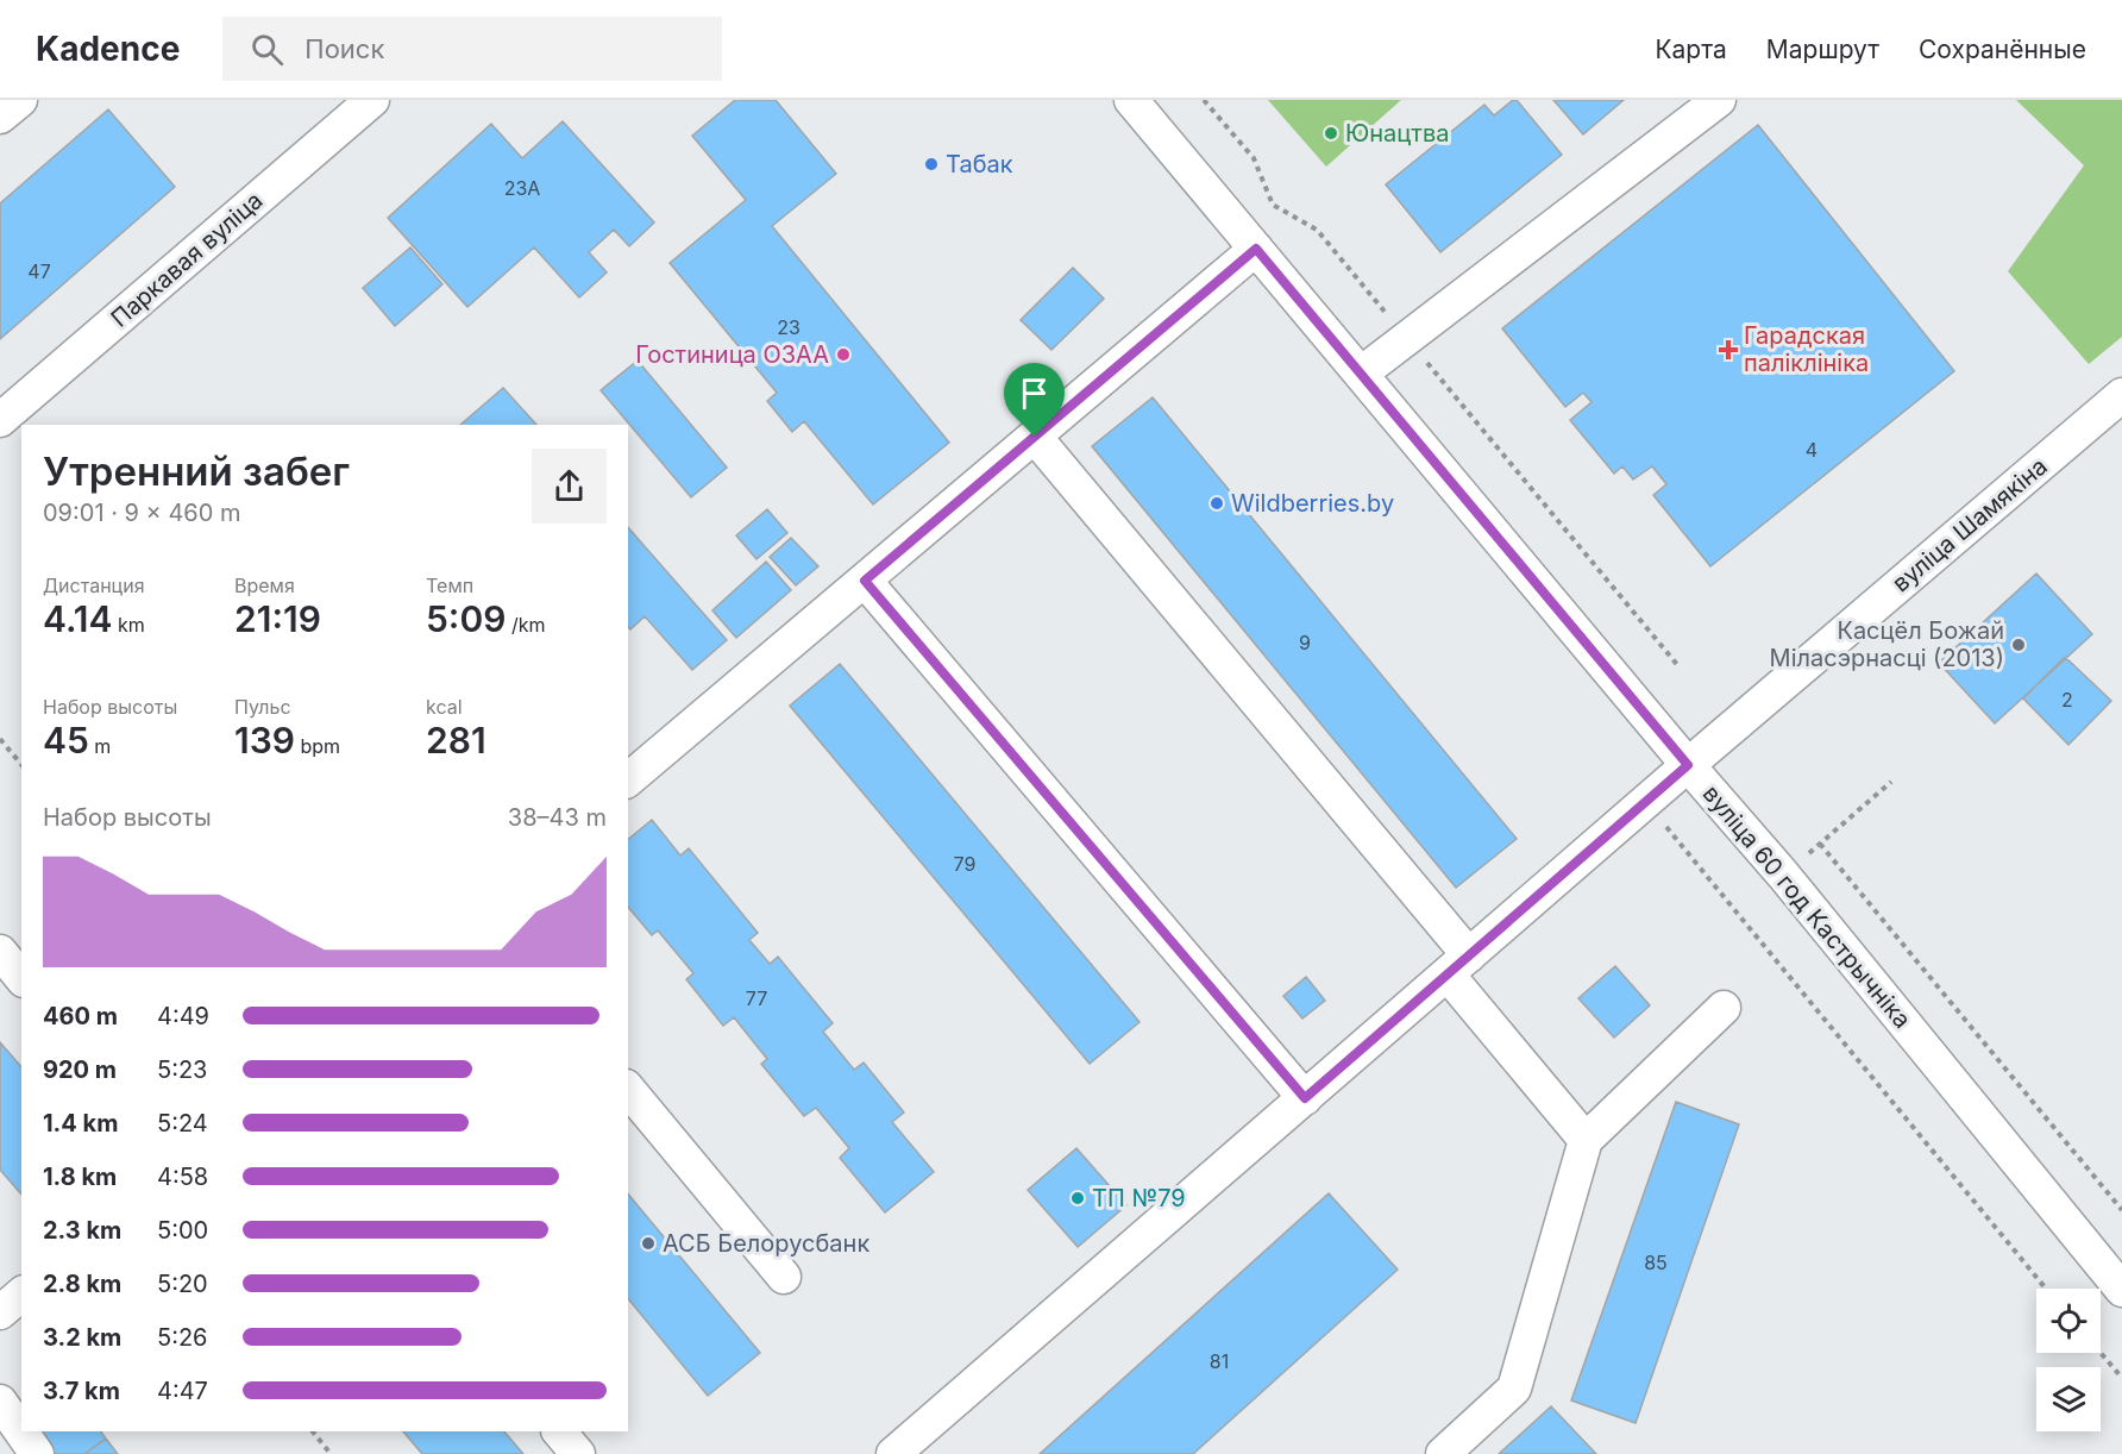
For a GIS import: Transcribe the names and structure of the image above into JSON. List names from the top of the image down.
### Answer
{
  "streets": {
    "street": ["Паркавая вуліца", "вуліца Шамякіна", "вуліца 60 год Кастрычніка"]
  },
  "crossings": [
    ["вуліца Шамякіна", "вуліца 60 год Кастрычніка"]
  ],
  "places": {
    "other": [
      "Юнацтва",
      "Табак",
      "Гостиница ОЗАА",
      "Wildberries.by",
      "Касцёл Божай Міласэрнасці (2013)",
      "ТП №79",
      "АСБ Белорусбанк"
    ],
    "health": ["Гарадская паліклініка"]
  },
  "house_numbers": [
    "23А",
    "47",
    "23",
    "4",
    "9",
    "2",
    "79",
    "77",
    "85",
    "81"
  ],
  "page": {
    "header": "Kadence",
    "search": "Поиск",
    "nav": ["Карта", "Маршрут", "Сохранённые"],
    "heading": ["Утренний забег", "09:01 · 9 × 460 m"],
    "stats": [
      ["Дистанция", "4.14 km"],
      ["Время", "21:19"],
      ["Темп", "5:09 /km"],
      ["Набор высоты", "45 m"],
      ["Пульс", "139 bpm"],
      ["kcal", "281"]
    ],
    "chart": ["Набор высоты", "38–43 m"],
    "list": [
      {
        "name": "460 m",
        "note": "4:49"
      },
      {
        "name": "920 m",
        "note": "5:23"
      },
      {
        "name": "1.4 km",
        "note": "5:24"
      },
      {
        "name": "1.8 km",
        "note": "4:58"
      },
      {
        "name": "2.3 km",
        "note": "5:00"
      },
      {
        "name": "2.8 km",
        "note": "5:20"
      },
      {
        "name": "3.2 km",
        "note": "5:26"
      },
      {
        "name": "3.7 km",
        "note": "4:47"
      }
    ]
  }
}
